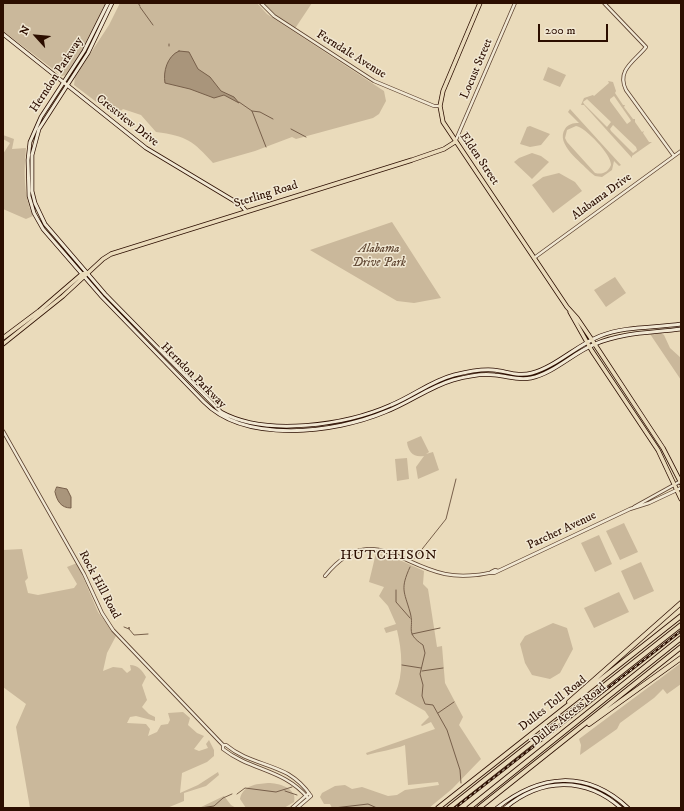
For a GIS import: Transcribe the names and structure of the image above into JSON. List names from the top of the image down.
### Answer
{
  "streets": {
    "highway": ["Dulles Toll Road", "Dulles Access Road"],
    "main road": [
      "Herndon Parkway",
      "Crestview Drive",
      "Elden Street",
      "Sterling Road"
    ],
    "street": [
      "Ferndale Avenue",
      "Locust Street",
      "Alabama Drive",
      "Parcher Avenue",
      "Rock Hill Road"
    ]
  },
  "crossings": [
    ["Ferndale Avenue", "Elden Street"],
    ["Locust Street", "Elden Street"],
    ["Locust Street", "Sterling Road"],
    ["Herndon Parkway", "Crestview Drive"],
    ["Herndon Parkway", "Elden Street"],
    ["Herndon Parkway", "Sterling Road"],
    ["Crestview Drive", "Sterling Road"],
    ["Elden Street", "Sterling Road"],
    ["Elden Street", "Alabama Drive"],
    ["Elden Street", "Parcher Avenue"]
  ],
  "districts": ["HUTCHISON"],
  "parks": ["Alabama Drive Park"],
  "scale_bar": "200 m",
  "north": "top left"
}
